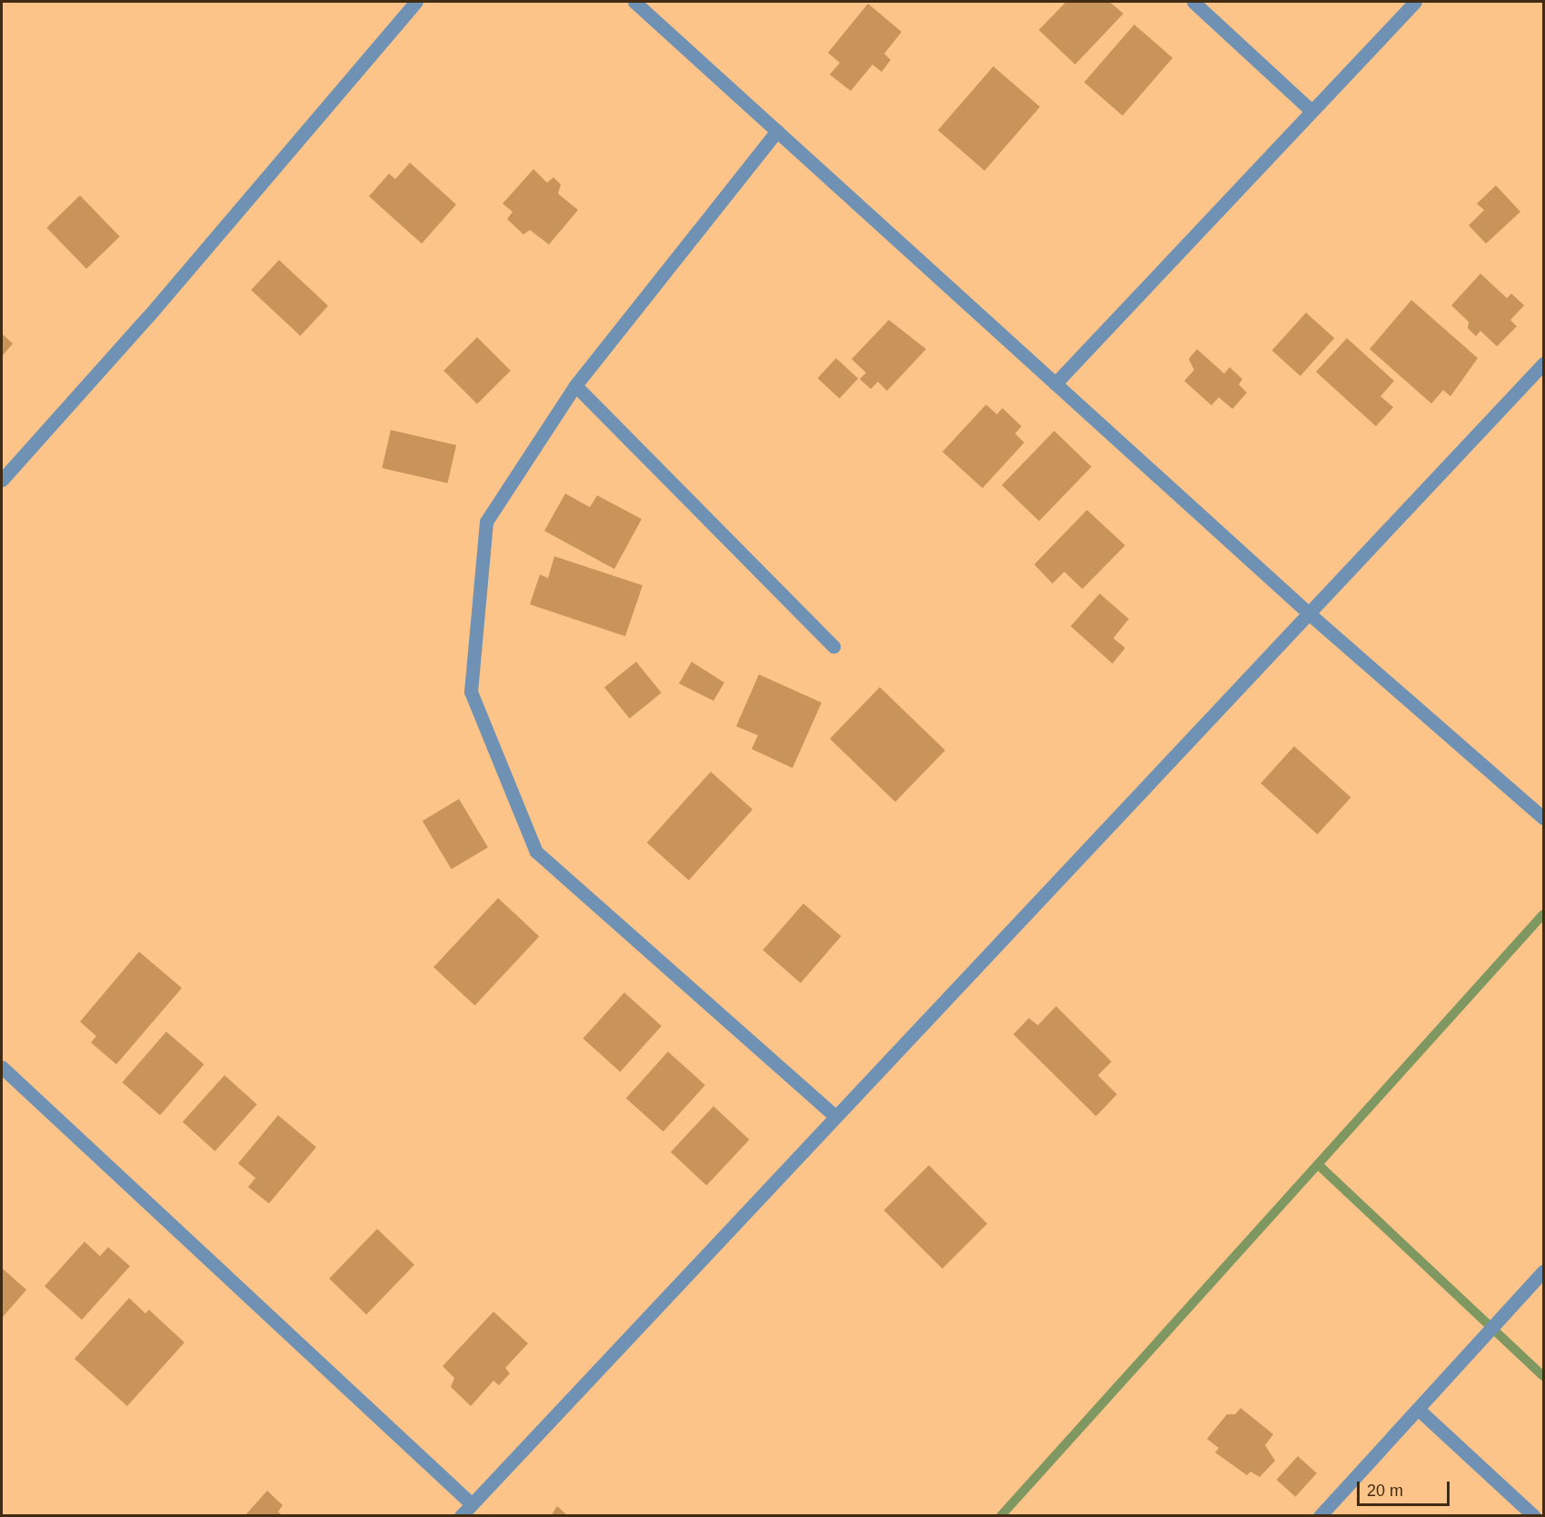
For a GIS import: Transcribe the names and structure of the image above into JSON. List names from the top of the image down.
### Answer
{
  "scale_bar": "20 m"
}
